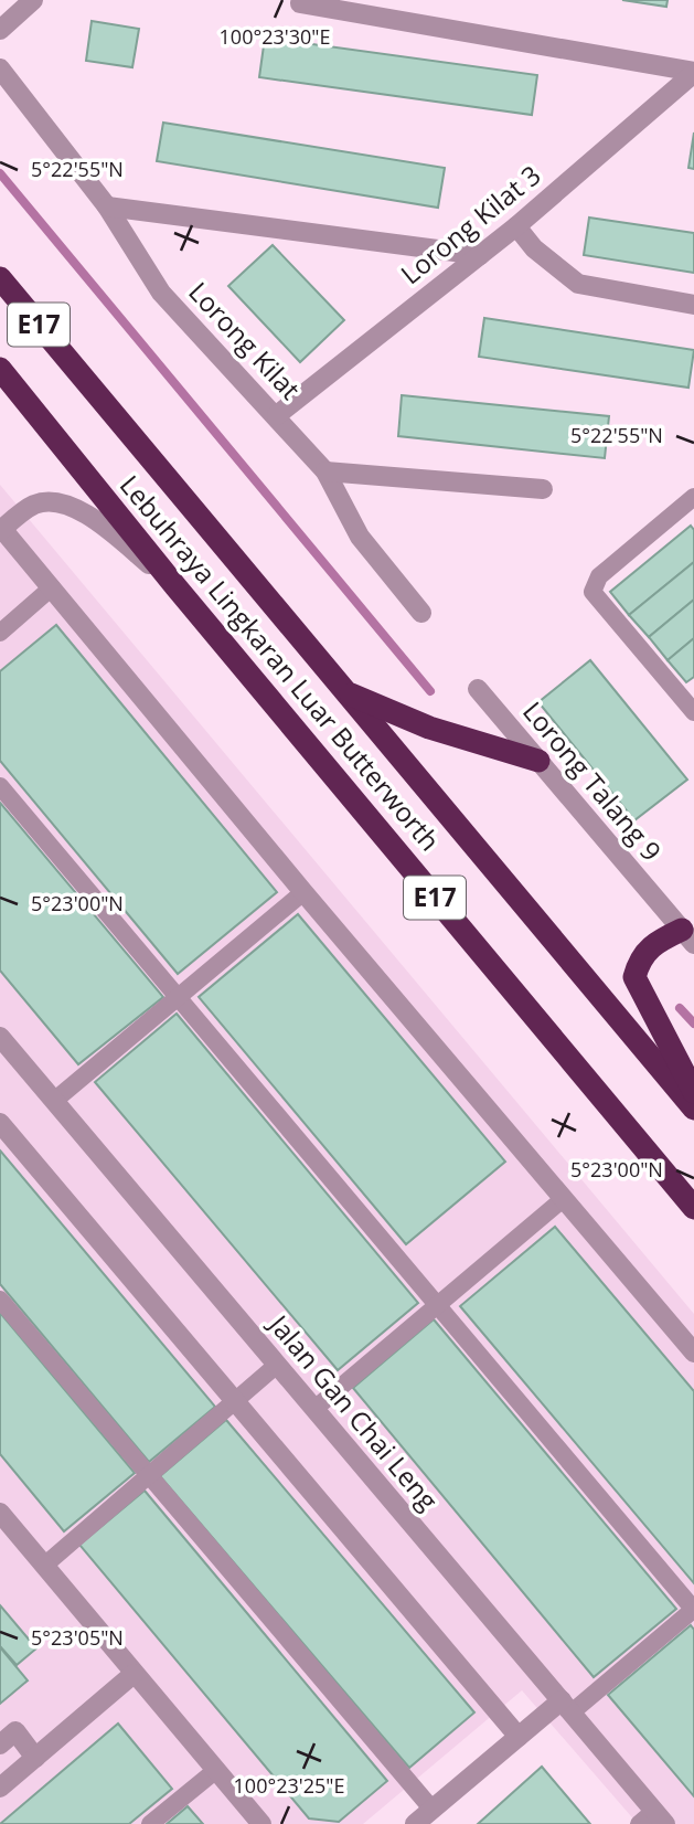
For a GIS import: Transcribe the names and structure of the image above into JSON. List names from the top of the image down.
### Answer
{
  "streets": {
    "highway": ["E17", "Lebuhraya Lingkaran Luar Butterworth"],
    "street": [
      "Lorong Kilat 3",
      "Lorong Kilat",
      "Lorong Talang 9",
      "Jalan Gan Chai Leng"
    ]
  },
  "crossings": [
    ["Lorong Kilat 3", "Lorong Kilat"]
  ],
  "coordinates": [
    "100°23'30\"E",
    "5°22'55\"N",
    "5°23'00\"N",
    "5°23'05\"N",
    "100°23'25\"E"
  ]
}
